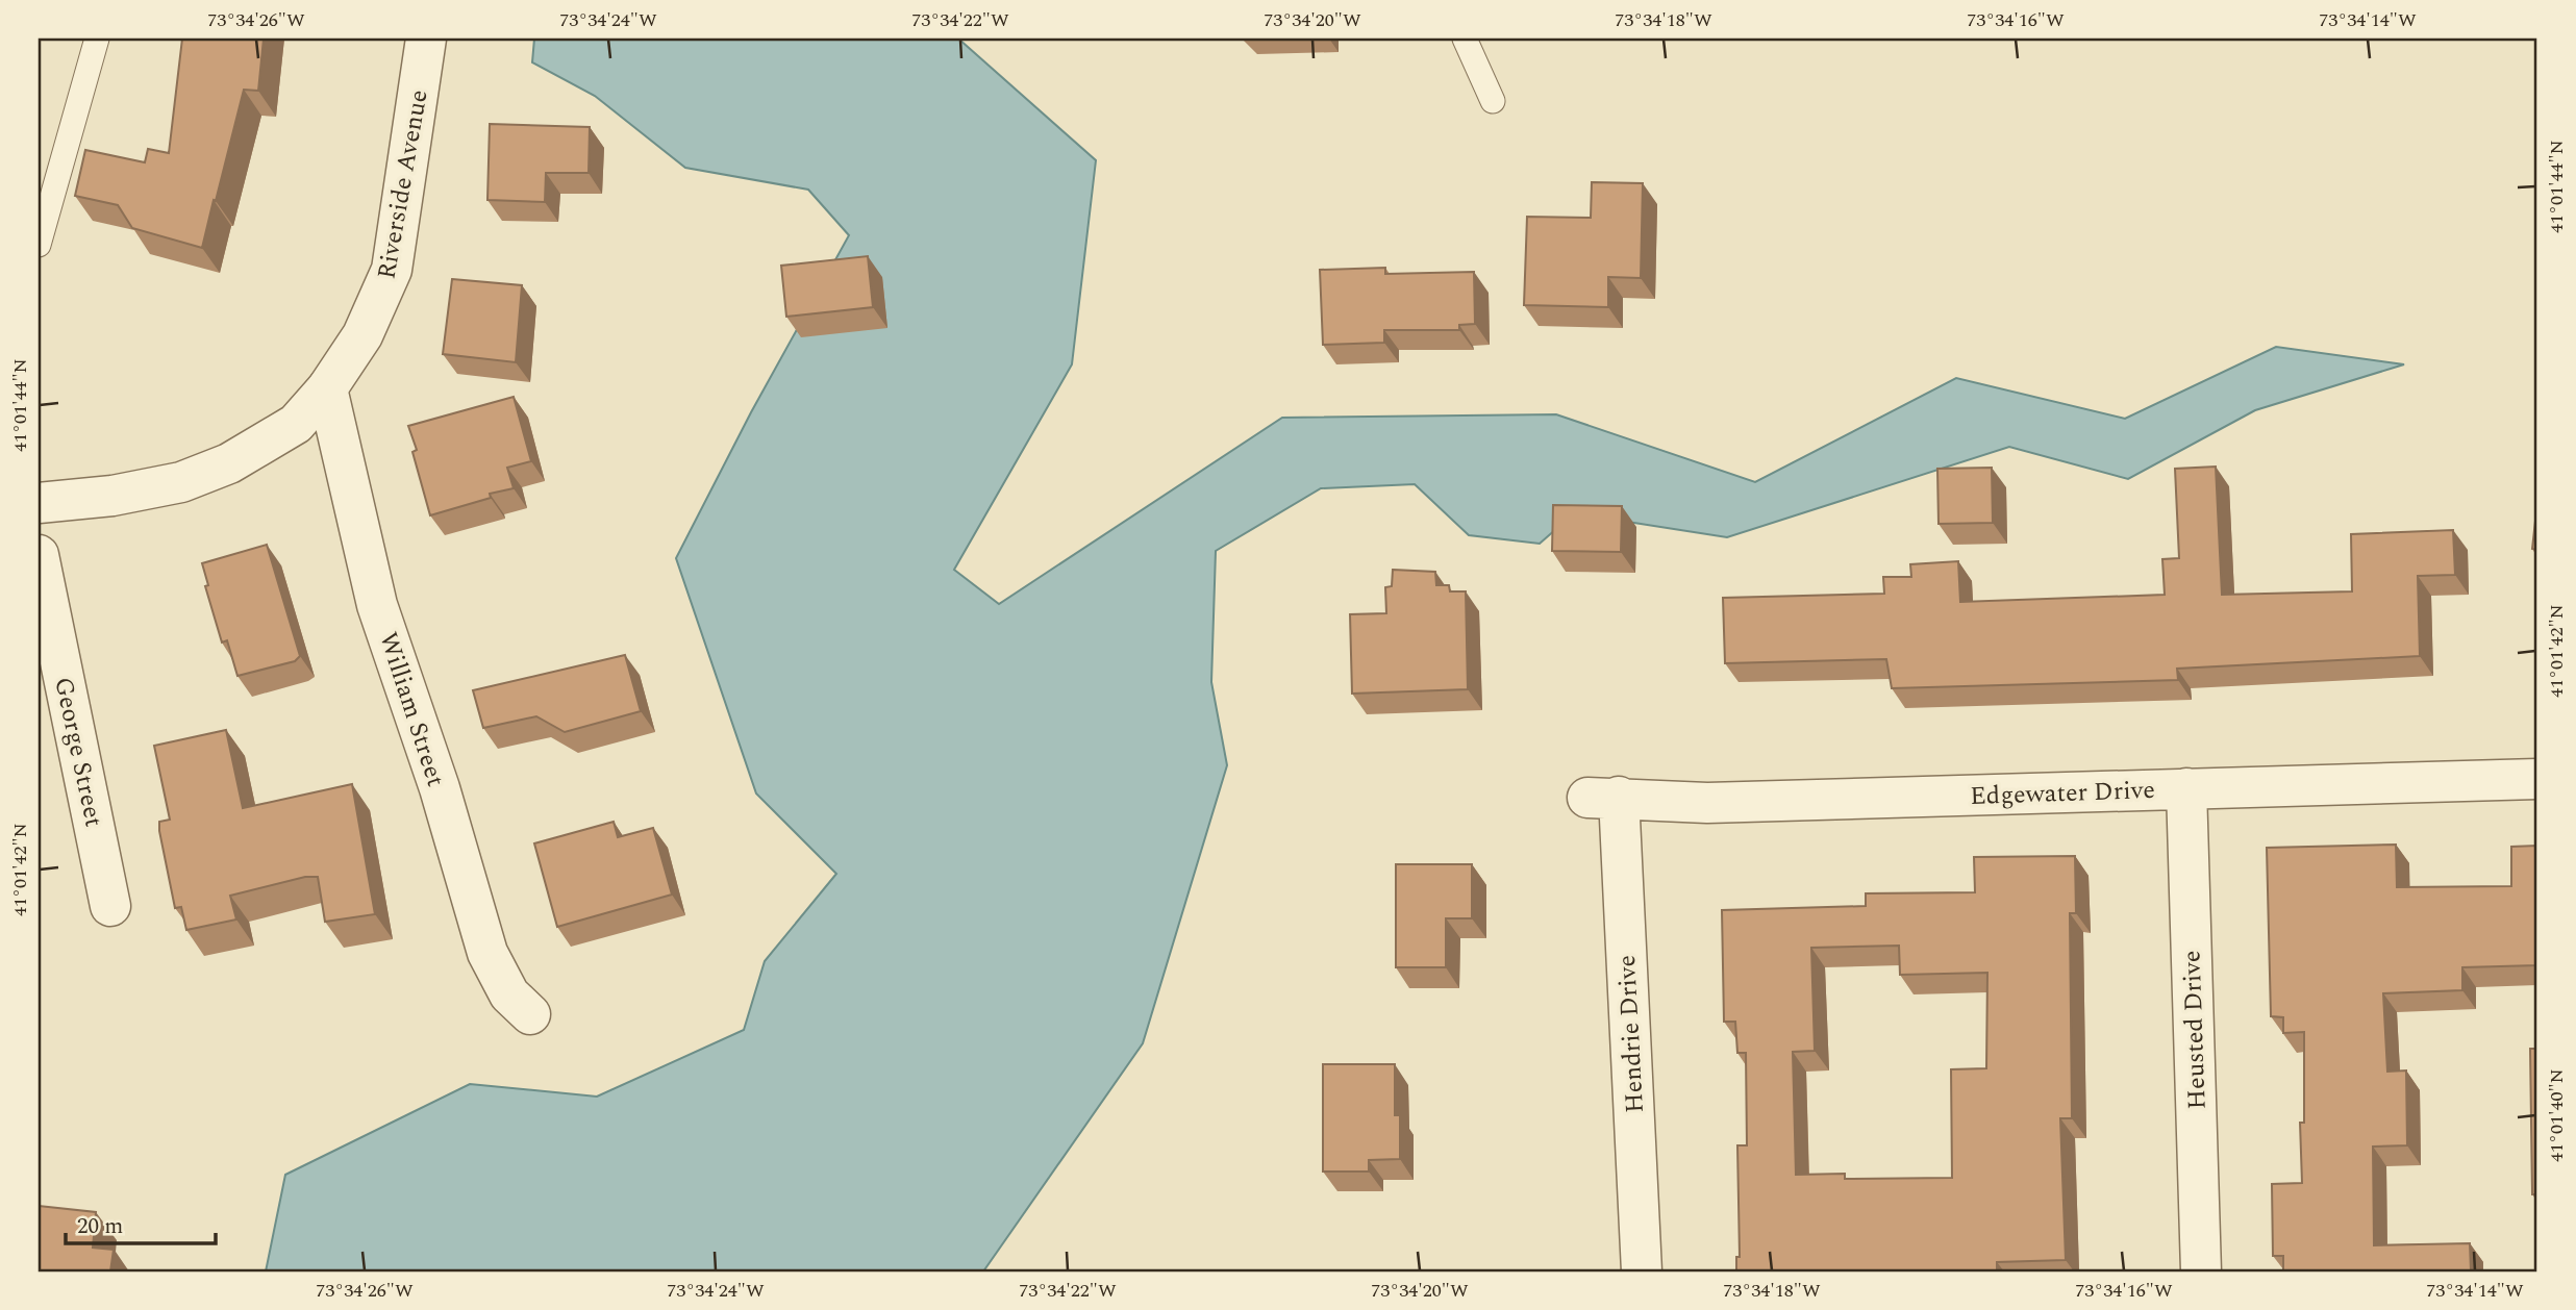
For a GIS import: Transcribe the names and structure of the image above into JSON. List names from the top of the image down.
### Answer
{
  "streets": {
    "street": [
      "Riverside Avenue",
      "William Street",
      "George Street",
      "Edgewater Drive",
      "Heusted Drive",
      "Hendrie Drive"
    ]
  },
  "crossings": [
    ["Riverside Avenue", "William Street"],
    ["Edgewater Drive", "Heusted Drive"],
    ["Edgewater Drive", "Hendrie Drive"]
  ],
  "scale_bar": "20 m",
  "coordinates": [
    "73°34'26\"W",
    "73°34'24\"W",
    "73°34'22\"W",
    "73°34'20\"W",
    "73°34'18\"W",
    "73°34'16\"W",
    "73°34'14\"W",
    "41°01'44\"N",
    "41°01'42\"N",
    "41°01'40\"N"
  ]
}
